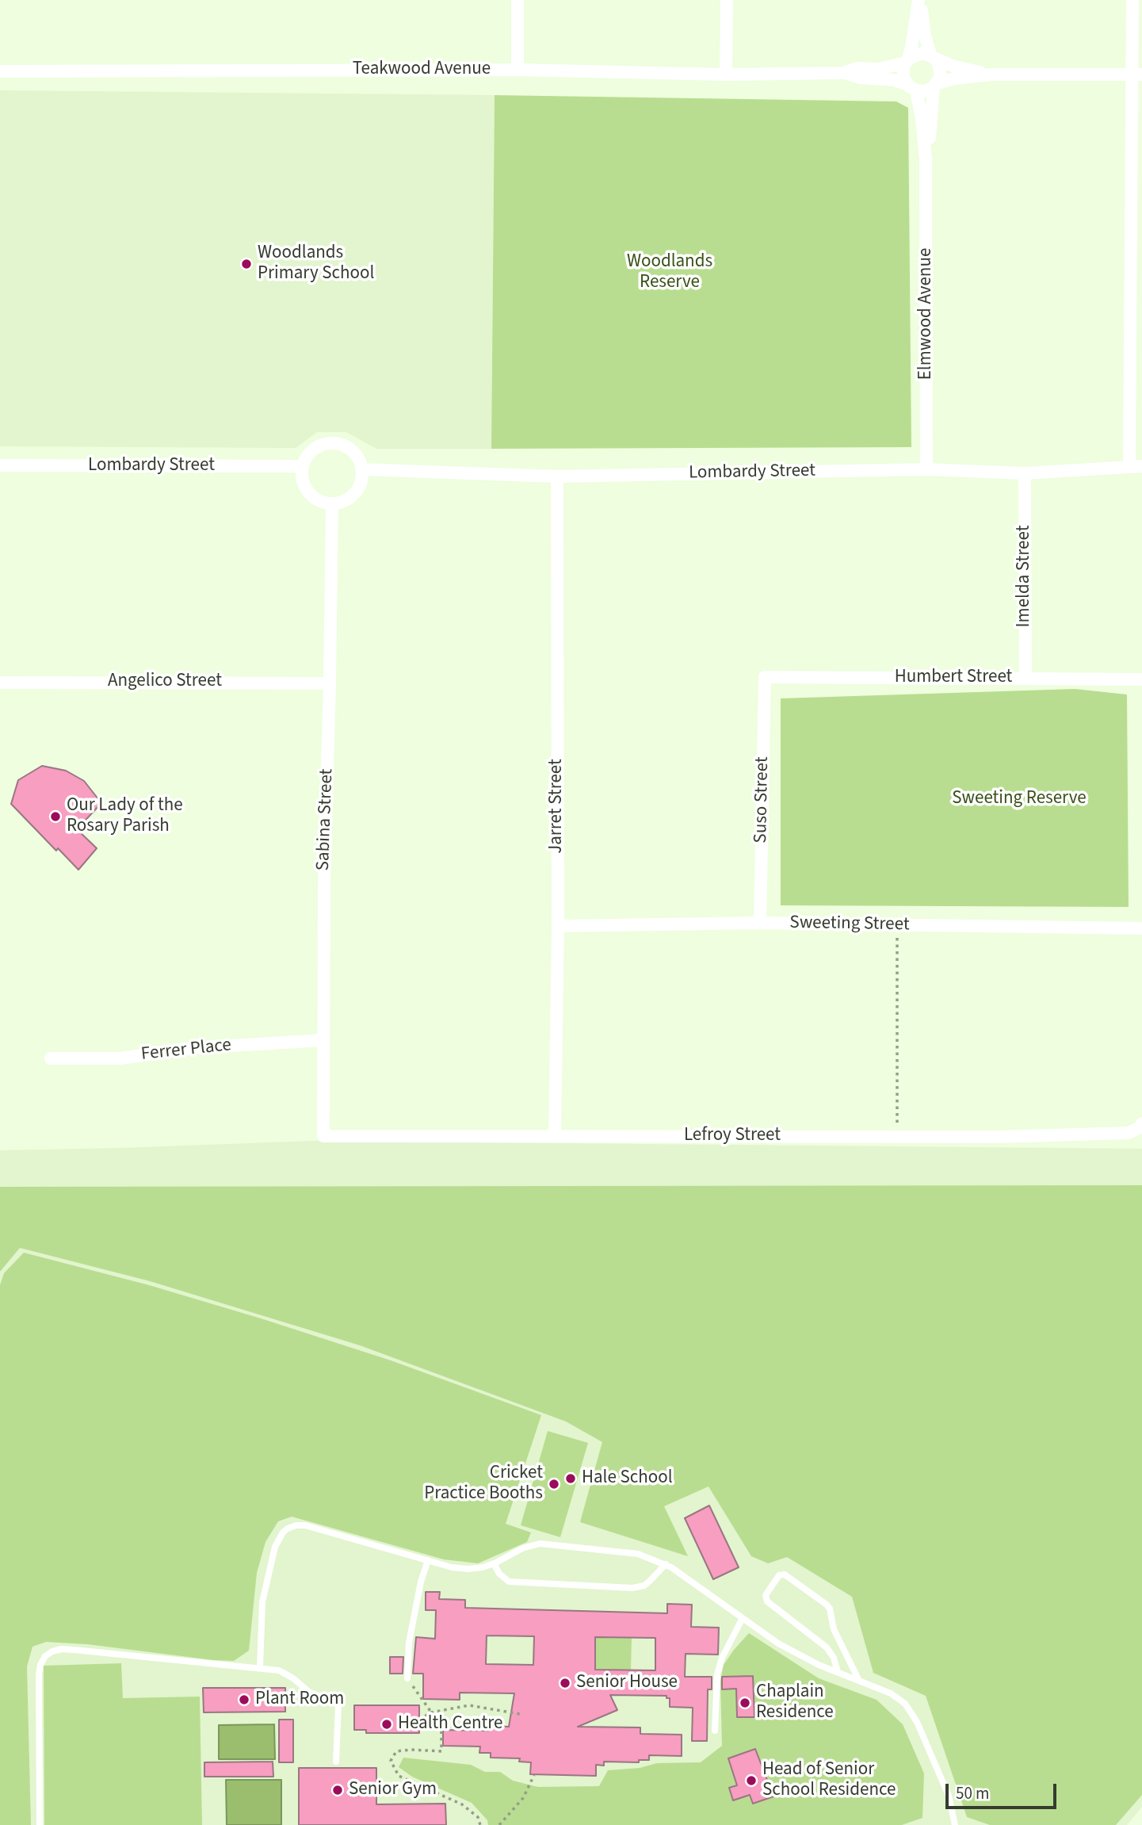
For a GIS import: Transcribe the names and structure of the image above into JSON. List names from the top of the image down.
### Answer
{
  "streets": {
    "street": [
      "Teakwood Avenue",
      "Elmwood Avenue",
      "Lombardy Street",
      "Imelda Street",
      "Humbert Street",
      "Angelico Street",
      "Suso Street",
      "Jarret Street",
      "Sabina Street",
      "Sweeting Street",
      "Ferrer Place",
      "Lefroy Street"
    ]
  },
  "crossings": [
    ["Teakwood Avenue", "Elmwood Avenue"],
    ["Elmwood Avenue", "Lombardy Street"],
    ["Lombardy Street", "Imelda Street"],
    ["Lombardy Street", "Jarret Street"],
    ["Lombardy Street", "Sabina Street"],
    ["Imelda Street", "Humbert Street"],
    ["Humbert Street", "Suso Street"],
    ["Angelico Street", "Sabina Street"],
    ["Suso Street", "Sweeting Street"],
    ["Jarret Street", "Sweeting Street"],
    ["Jarret Street", "Lefroy Street"],
    ["Sabina Street", "Ferrer Place"],
    ["Sabina Street", "Lefroy Street"]
  ],
  "parks": ["Woodlands Reserve", "Sweeting Reserve"],
  "places": [
    "Woodlands Primary School",
    "Our Lady of the Rosary Parish",
    "Hale School",
    "Cricket Practice Booths",
    "Senior House",
    "Plant Room",
    "Chaplain Residence",
    "Health Centre",
    "Head of Senior School Residence",
    "Senior Gym"
  ],
  "scale_bar": "50 m"
}
